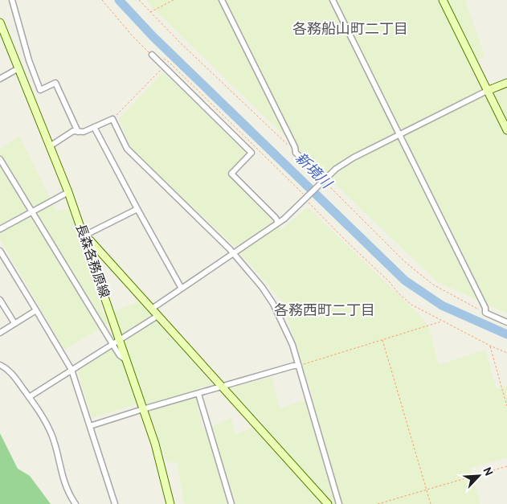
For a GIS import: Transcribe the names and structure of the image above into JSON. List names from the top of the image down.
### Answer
{
  "streets": {
    "street": ["長森各務原線"]
  },
  "districts": ["各務船山町二丁目", "各務西町二丁目"],
  "water": ["新境川"],
  "north": "top right"
}
